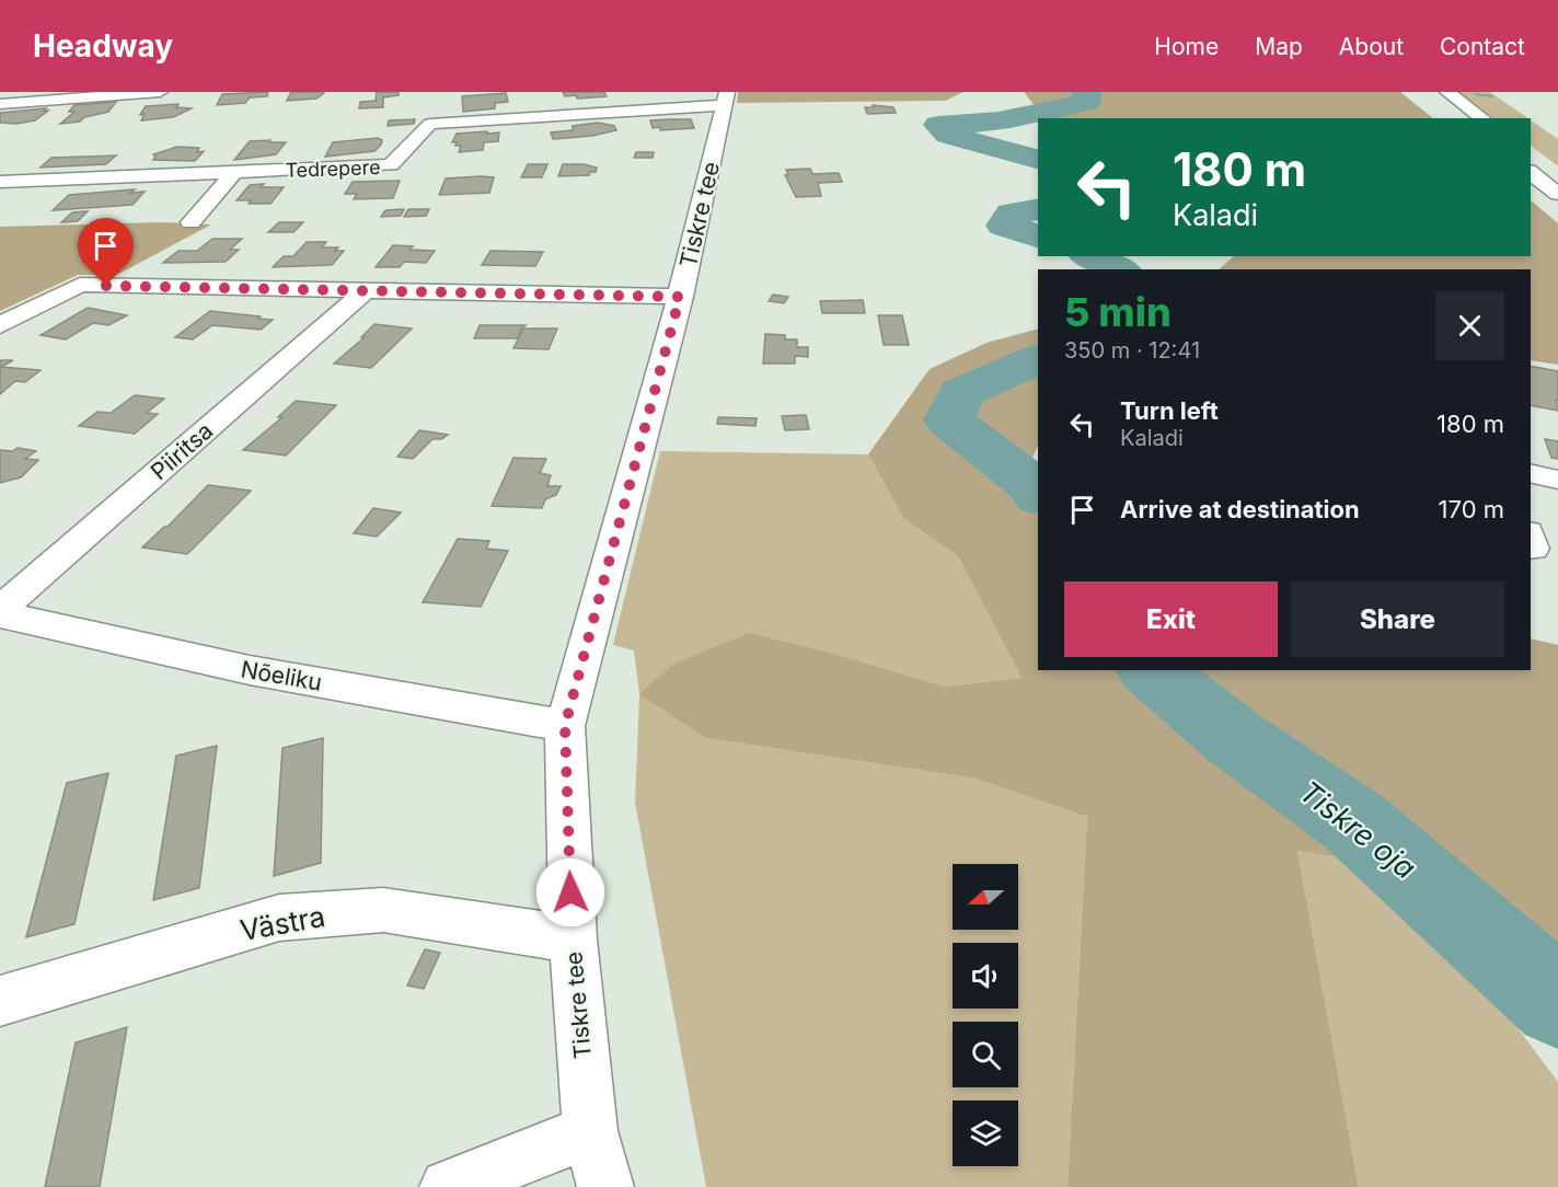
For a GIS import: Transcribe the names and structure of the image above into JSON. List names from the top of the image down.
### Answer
{
  "streets": {
    "street": [
      "Tedrepere",
      "Tiskre tee",
      "Piiritsa",
      "Nõeliku",
      "Västra"
    ]
  },
  "crossings": [
    ["Tiskre tee", "Nõeliku"],
    ["Tiskre tee", "Västra"],
    ["Piiritsa", "Nõeliku"]
  ],
  "water": ["Tiskre oja"],
  "north": "left",
  "page": {
    "header": "Headway",
    "nav": [
      "Home",
      "Map",
      "About",
      "Contact"
    ],
    "turn": ["180 m", "Kaladi"],
    "heading": ["5 min", "350 m · 12:41"],
    "list": [
      {
        "name": "Turn left",
        "note": "Kaladi",
        "value": "180 m"
      },
      {
        "name": "Arrive at destination",
        "value": "170 m"
      }
    ],
    "buttons": ["Exit", "Share"]
  }
}
